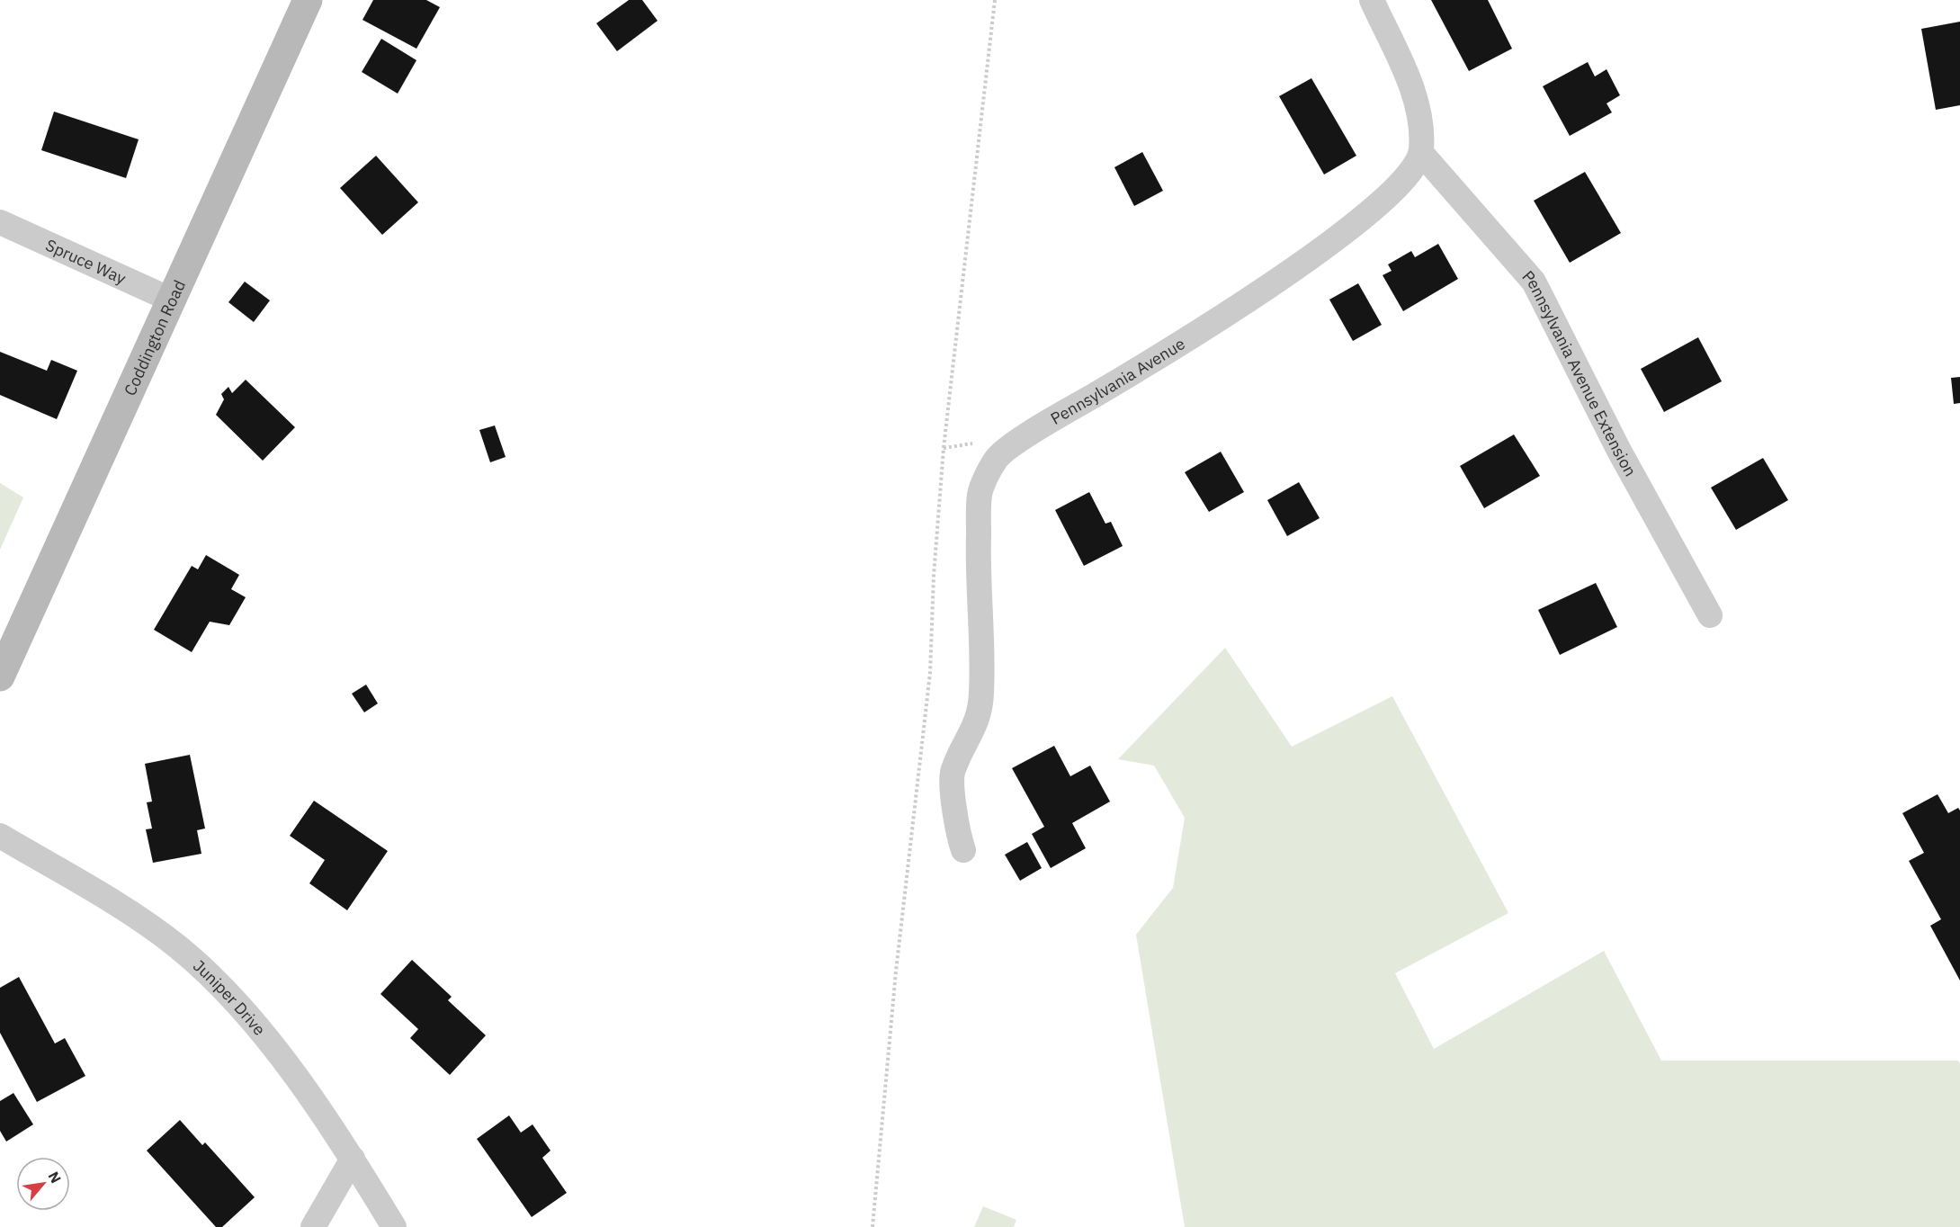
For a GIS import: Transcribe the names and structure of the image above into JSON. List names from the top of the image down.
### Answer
{
  "streets": {
    "street": [
      "Spruce Way",
      "Coddington Road",
      "Pennsylvania Avenue Extension",
      "Pennsylvania Avenue",
      "Juniper Drive"
    ]
  },
  "crossings": [
    ["Spruce Way", "Coddington Road"],
    ["Pennsylvania Avenue Extension", "Pennsylvania Avenue"]
  ],
  "north": "top right"
}
